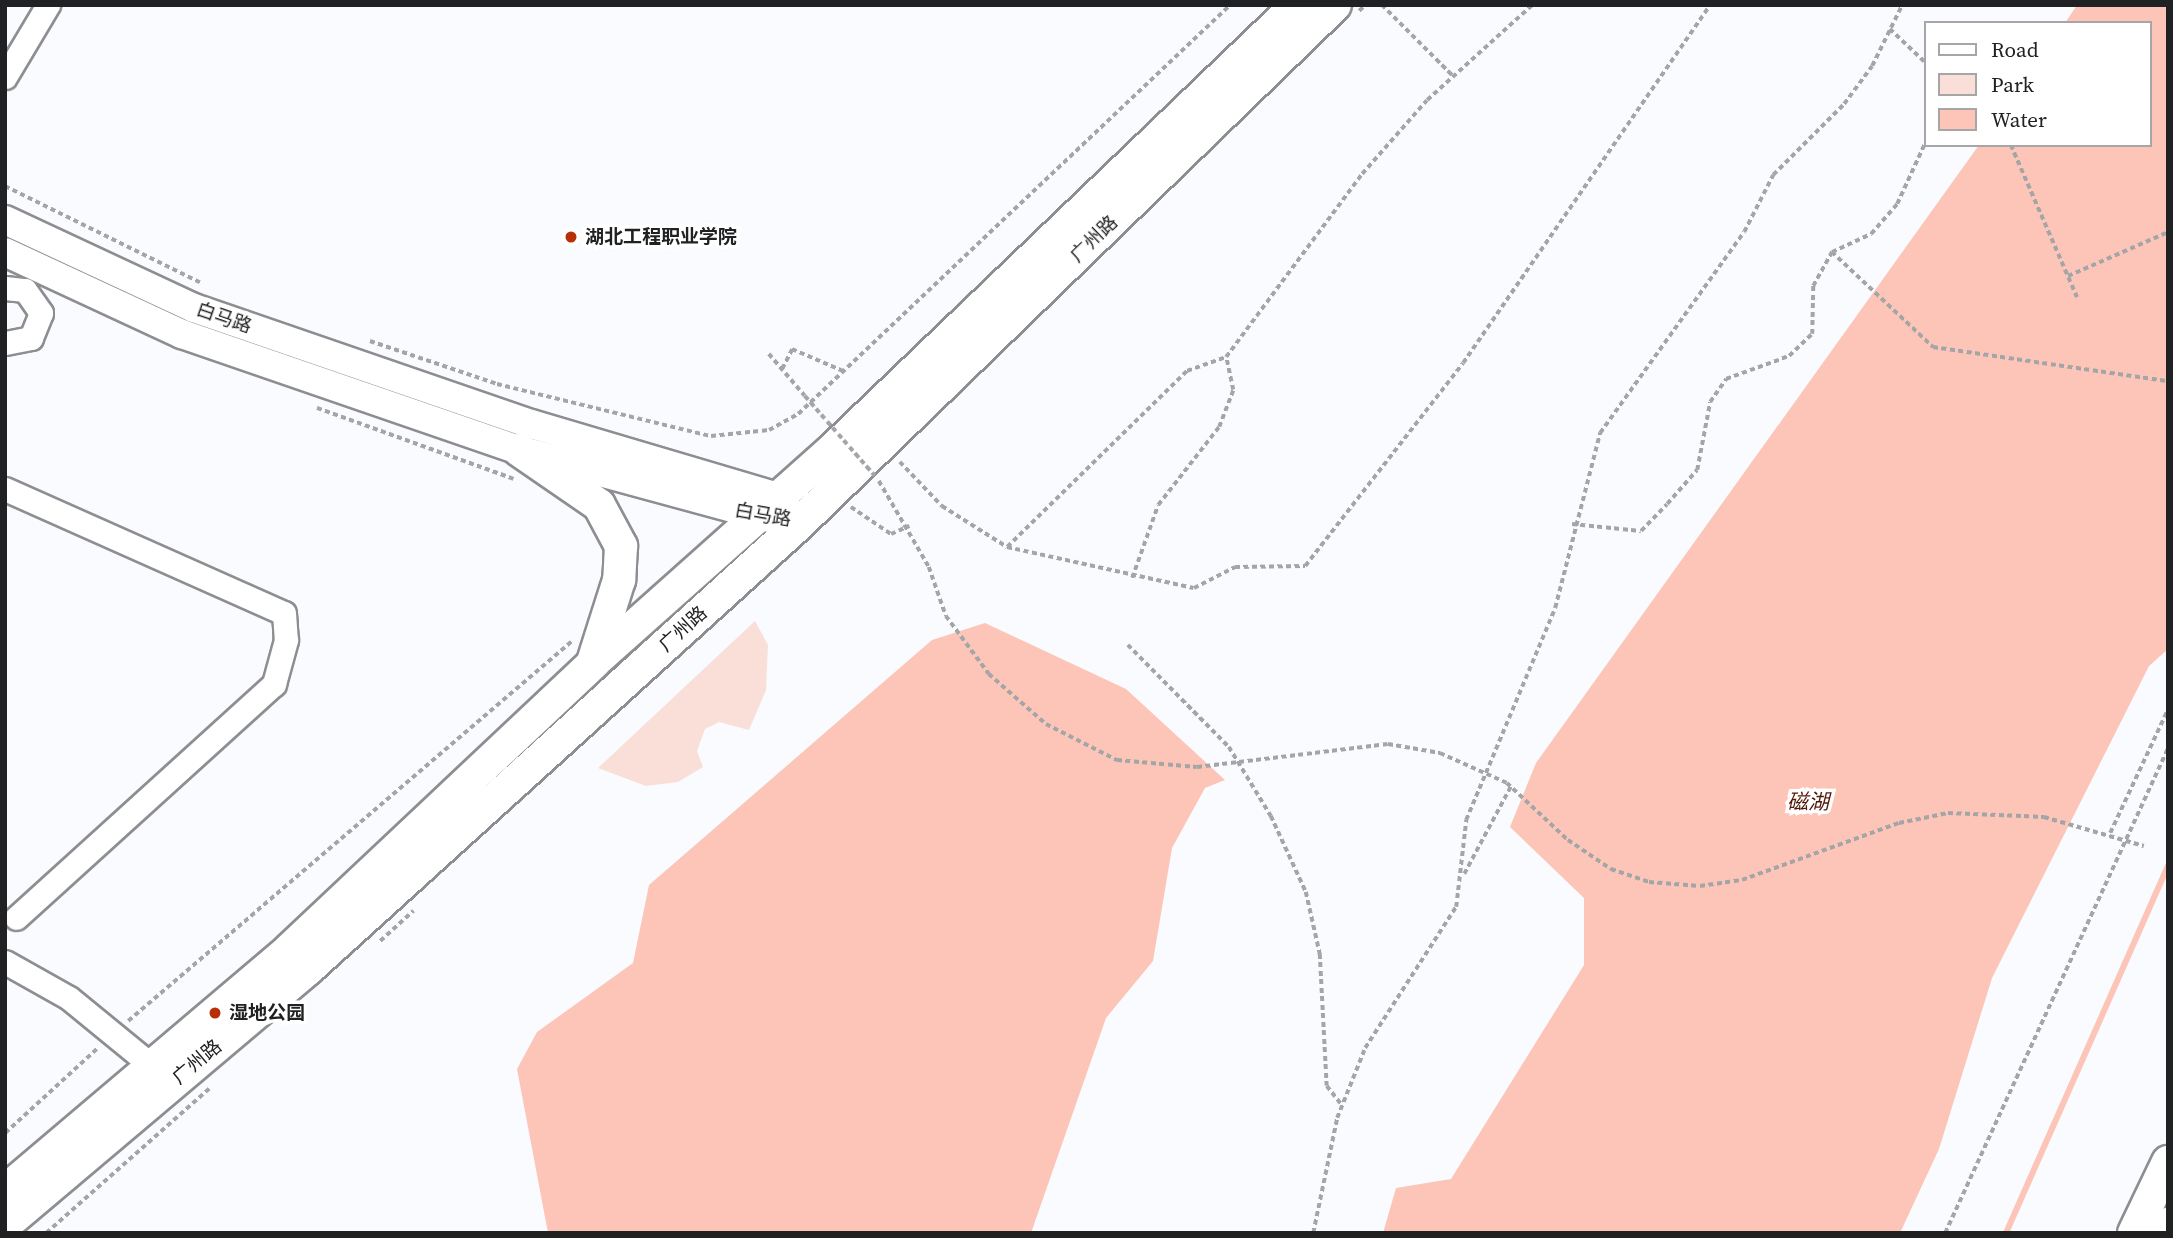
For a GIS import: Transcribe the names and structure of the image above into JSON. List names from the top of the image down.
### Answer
{
  "streets": {
    "main road": ["广州路"],
    "street": ["白马路"]
  },
  "crossings": [
    ["广州路", "白马路"]
  ],
  "water": ["磁湖"],
  "places": ["湖北工程职业学院", "湿地公园"],
  "legend": ["Road", "Park", "Water"]
}
